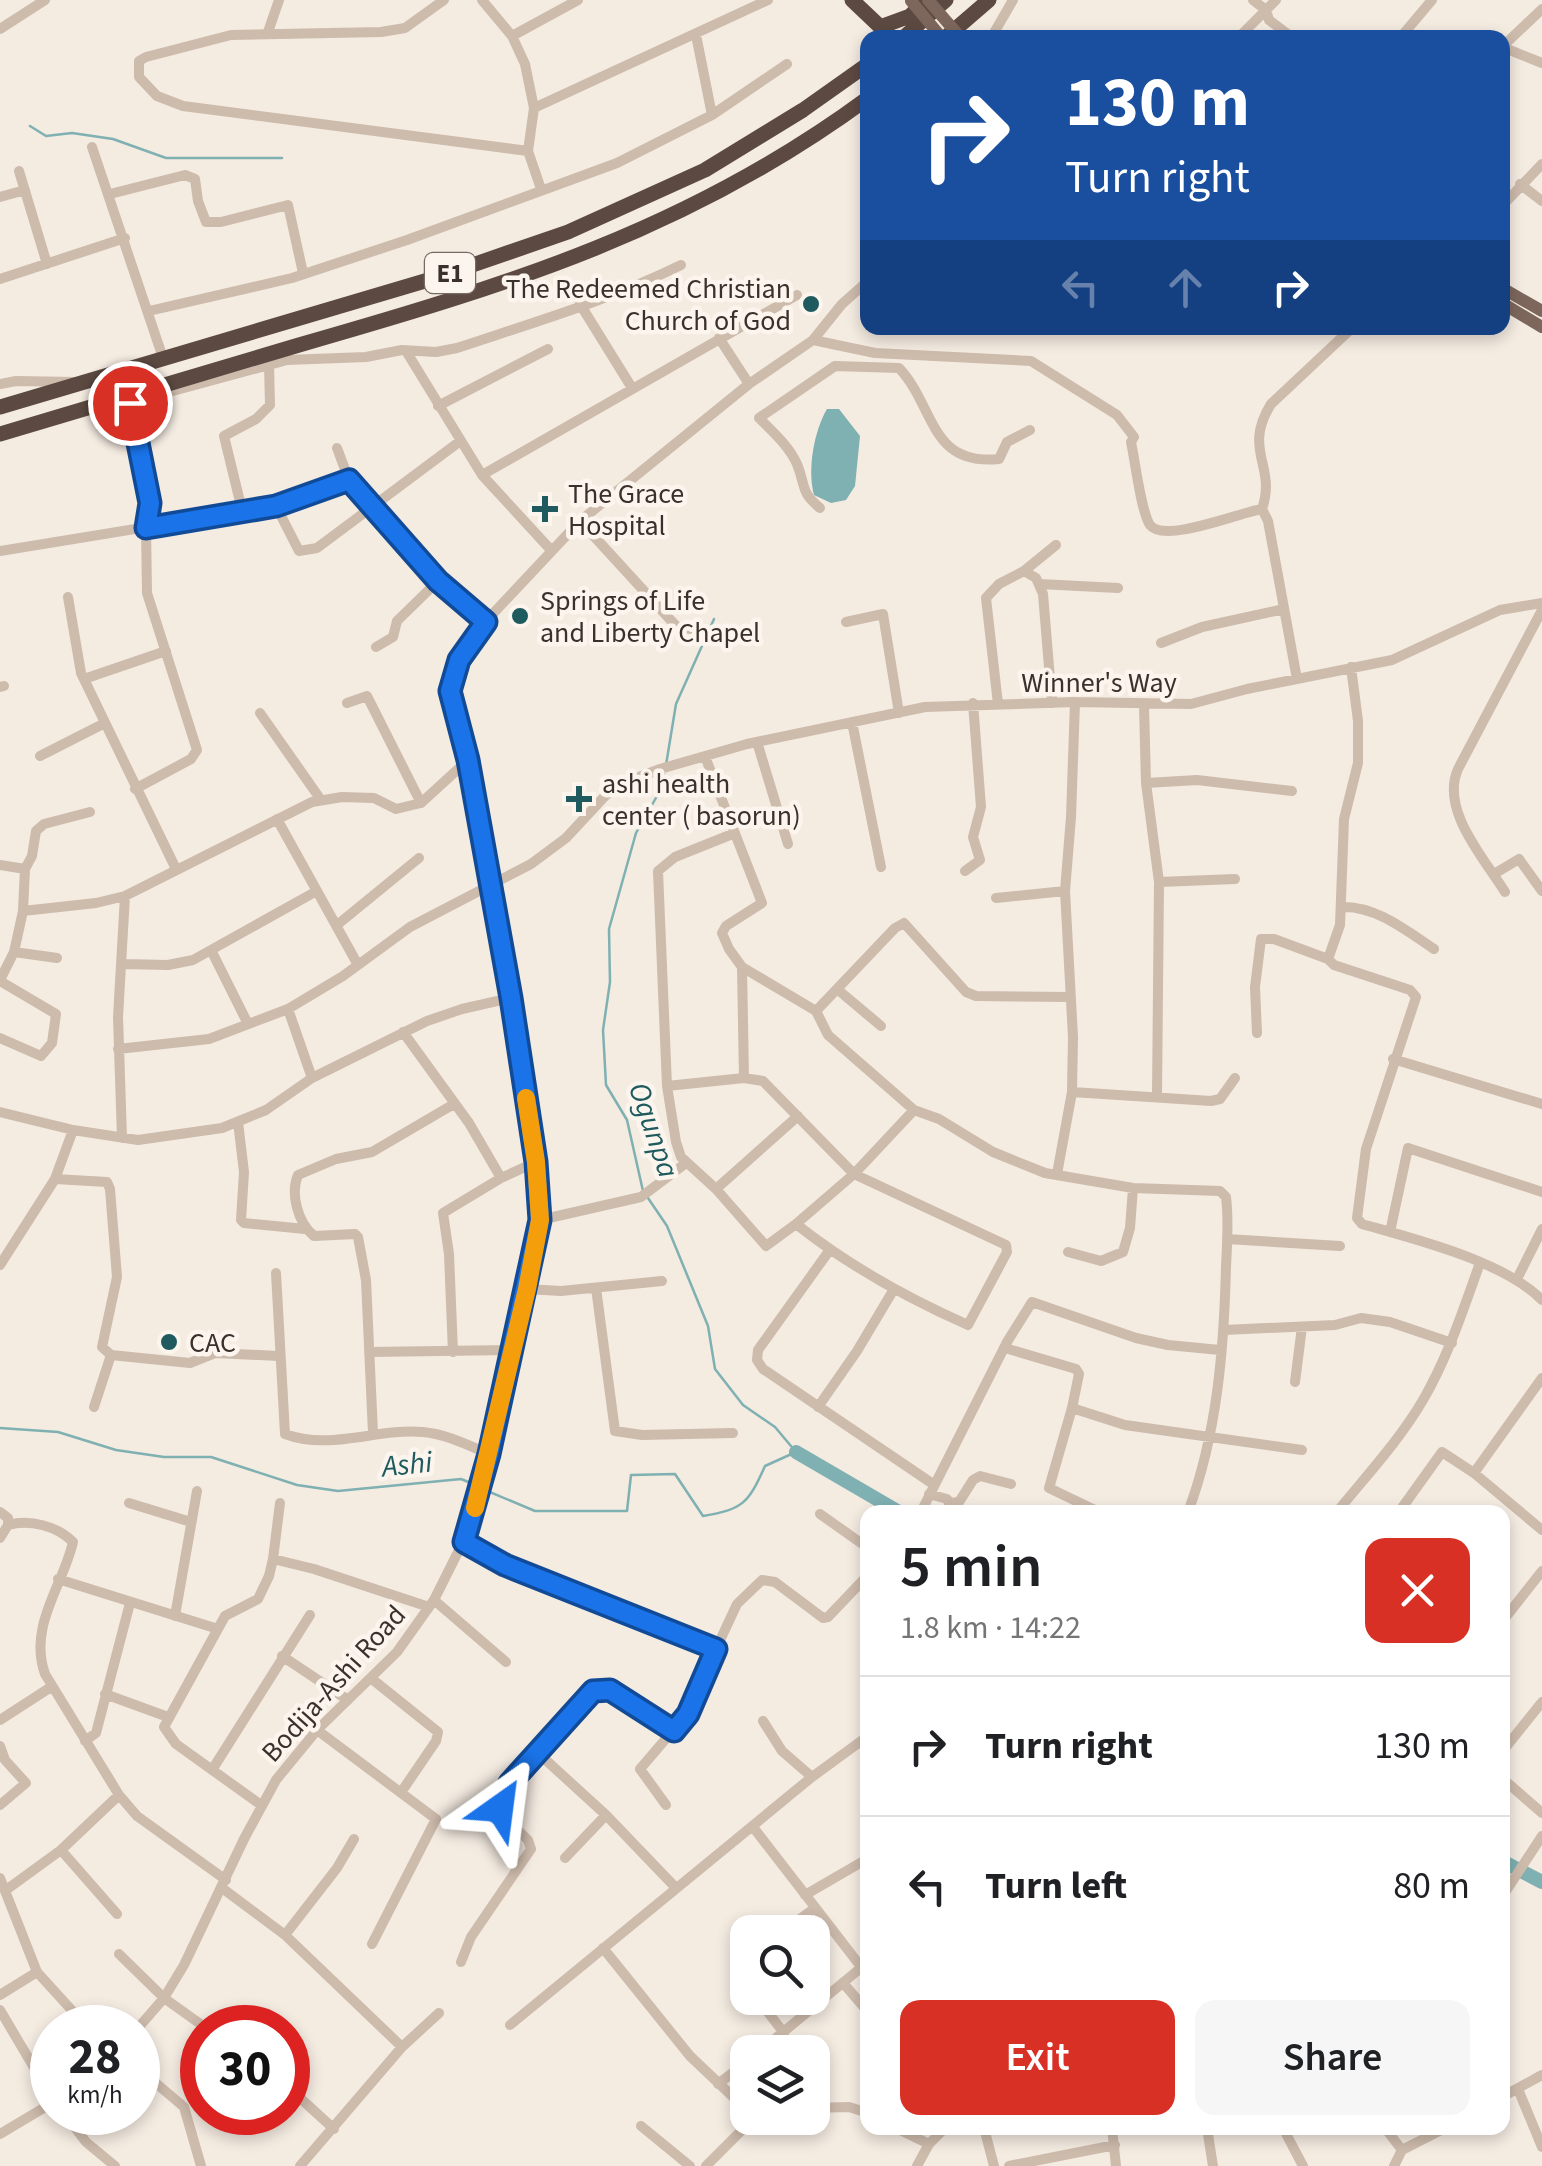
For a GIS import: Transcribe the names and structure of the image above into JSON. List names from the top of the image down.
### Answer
{
  "streets": {
    "highway": ["E1"],
    "street": ["Winner's Way", "Bodija-Ashi Road"]
  },
  "crossings": [
    ["Winner's Way", "Bodija-Ashi Road"]
  ],
  "water": ["Ogunpa", "Ashi"],
  "places": {
    "other": ["The Redeemed Christian Church of God", "Springs of Life and Liberty Chapel", "CAC"],
    "health": ["The Grace Hospital", "ashi health center ( basorun)"]
  },
  "page": {
    "turn": ["130 m", "Turn right"],
    "heading": ["5 min", "1.8 km · 14:22"],
    "list": [
      {
        "name": "Turn right",
        "value": "130 m"
      },
      {
        "name": "Turn left",
        "value": "80 m"
      }
    ],
    "buttons": ["Exit", "Share"],
    "speed": "28 km/h",
    "limit": "30"
  }
}
